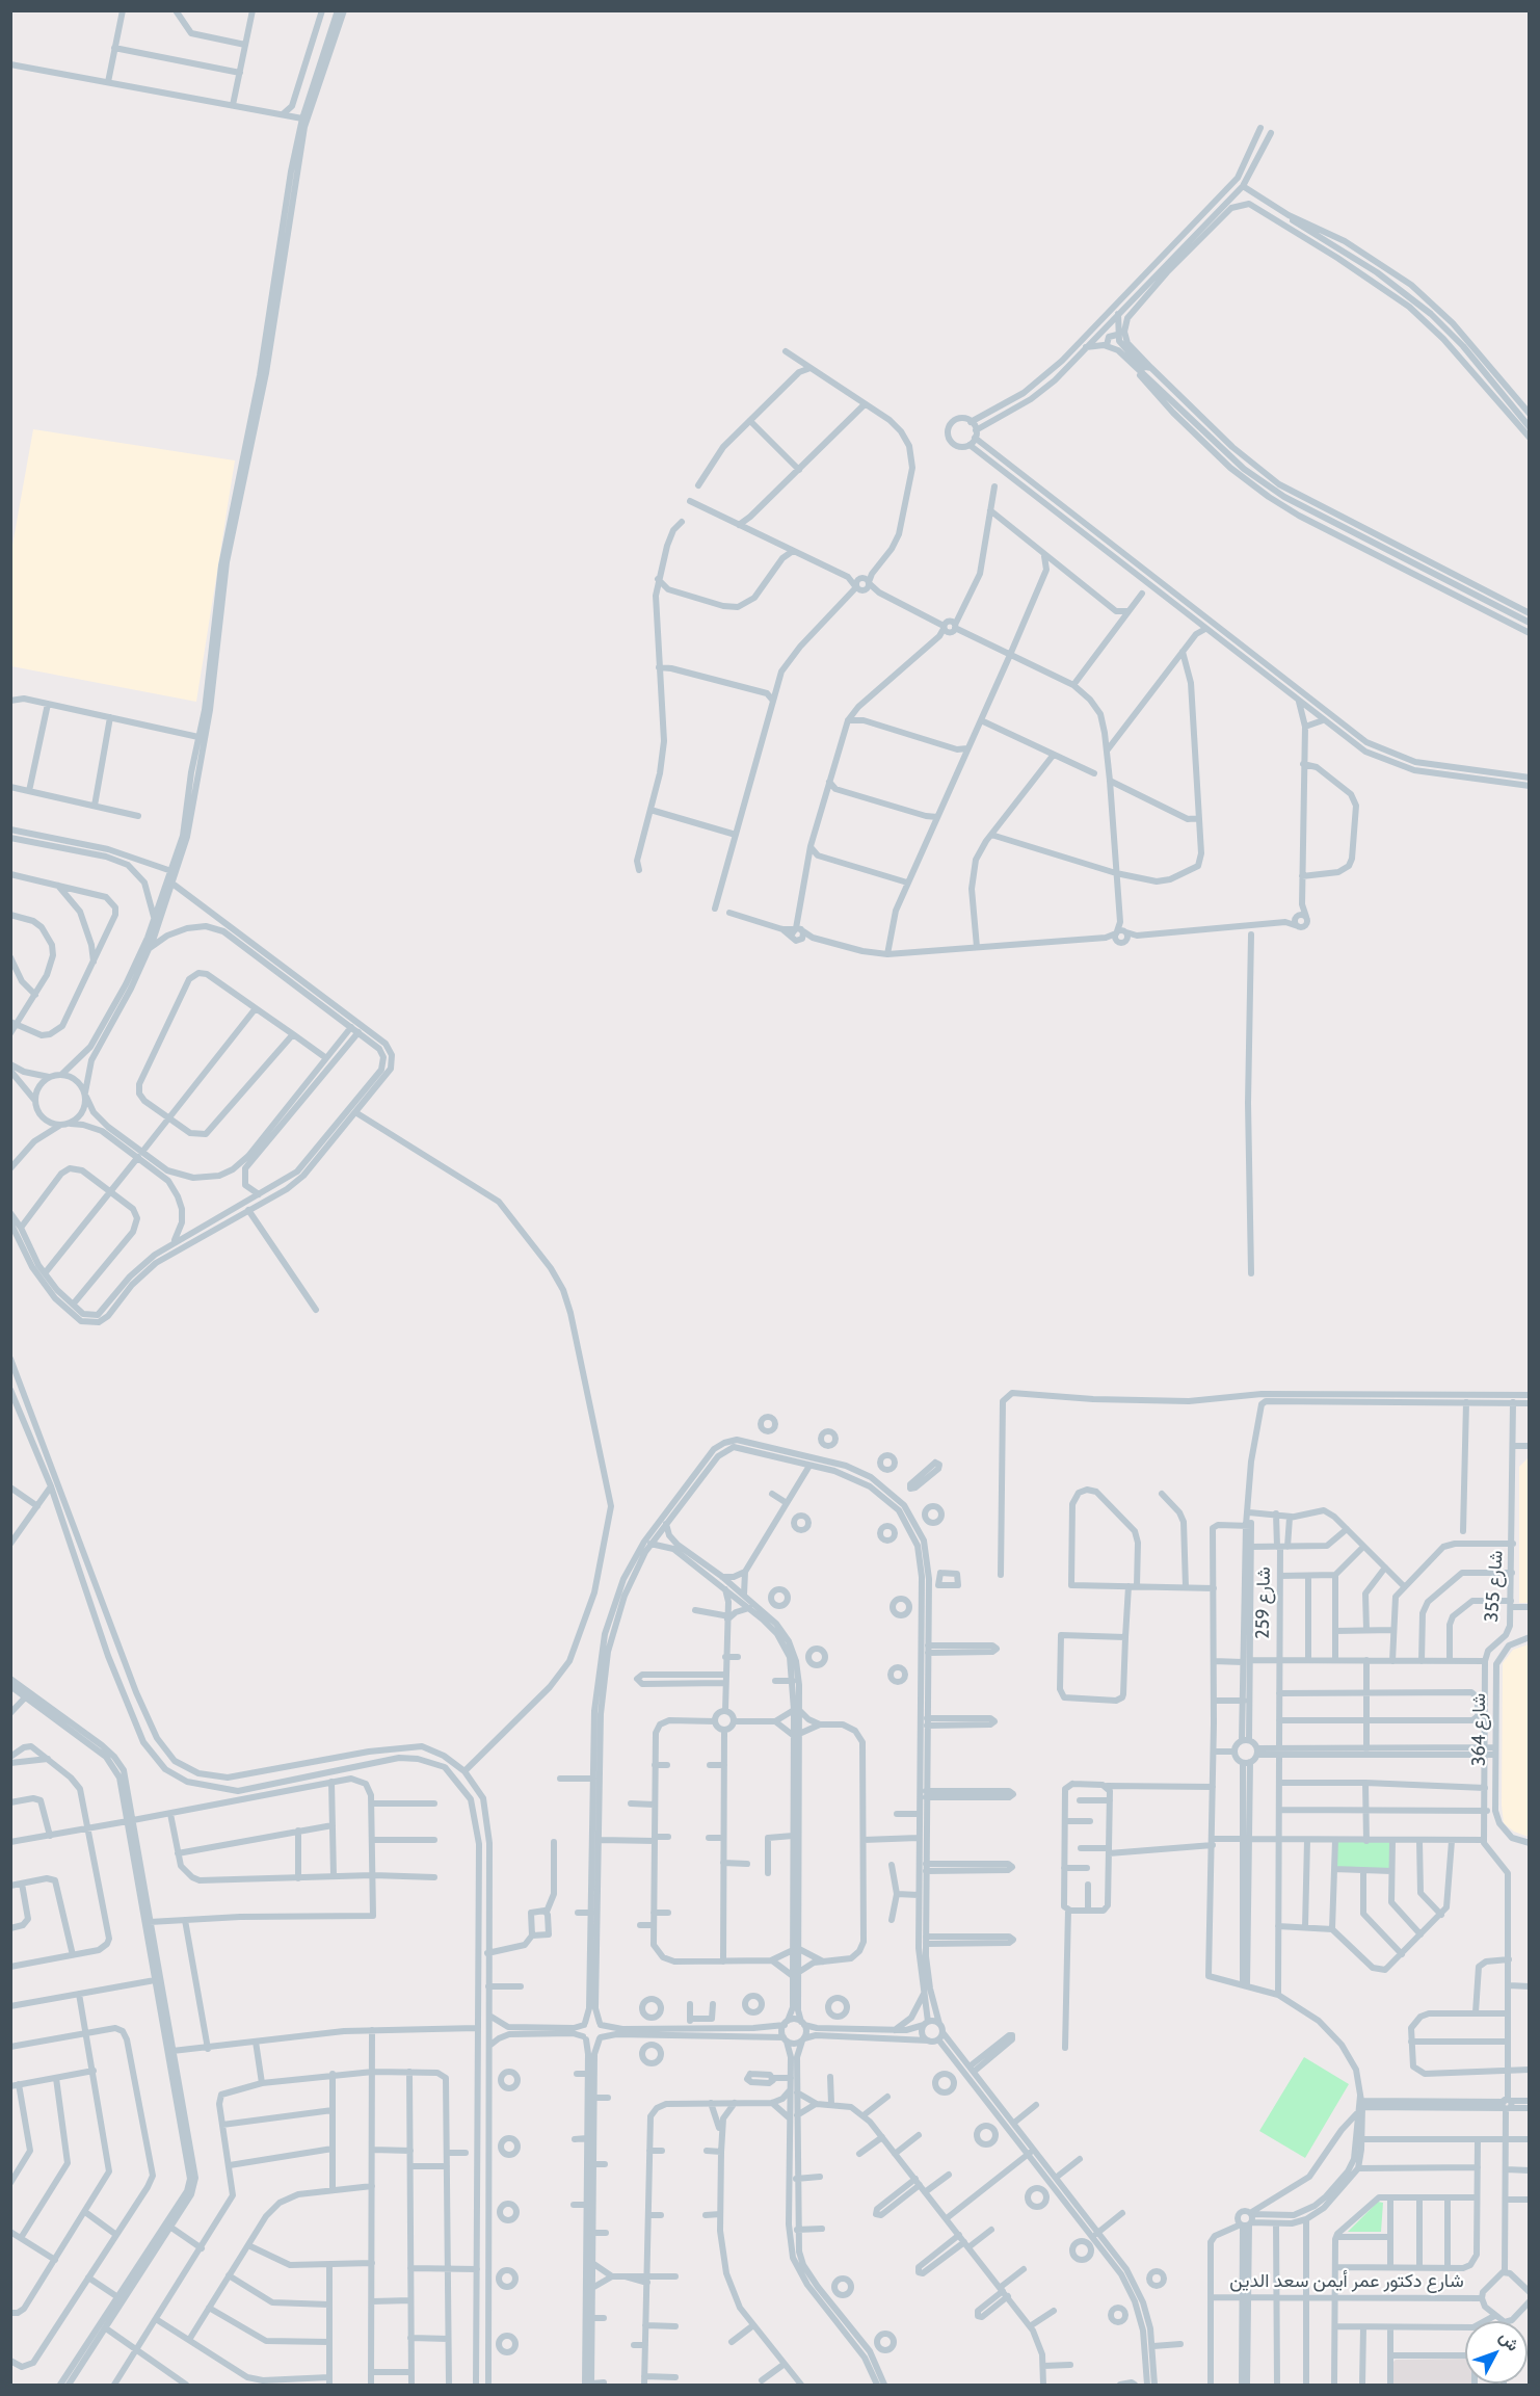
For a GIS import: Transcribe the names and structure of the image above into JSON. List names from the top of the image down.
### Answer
{
  "streets": {
    "street": [
      "شارع 355",
      "شارع 259",
      "شارع 364",
      "شارع دكتور عمر أيمن سعد الدين"
    ]
  },
  "north": "top right"
}
